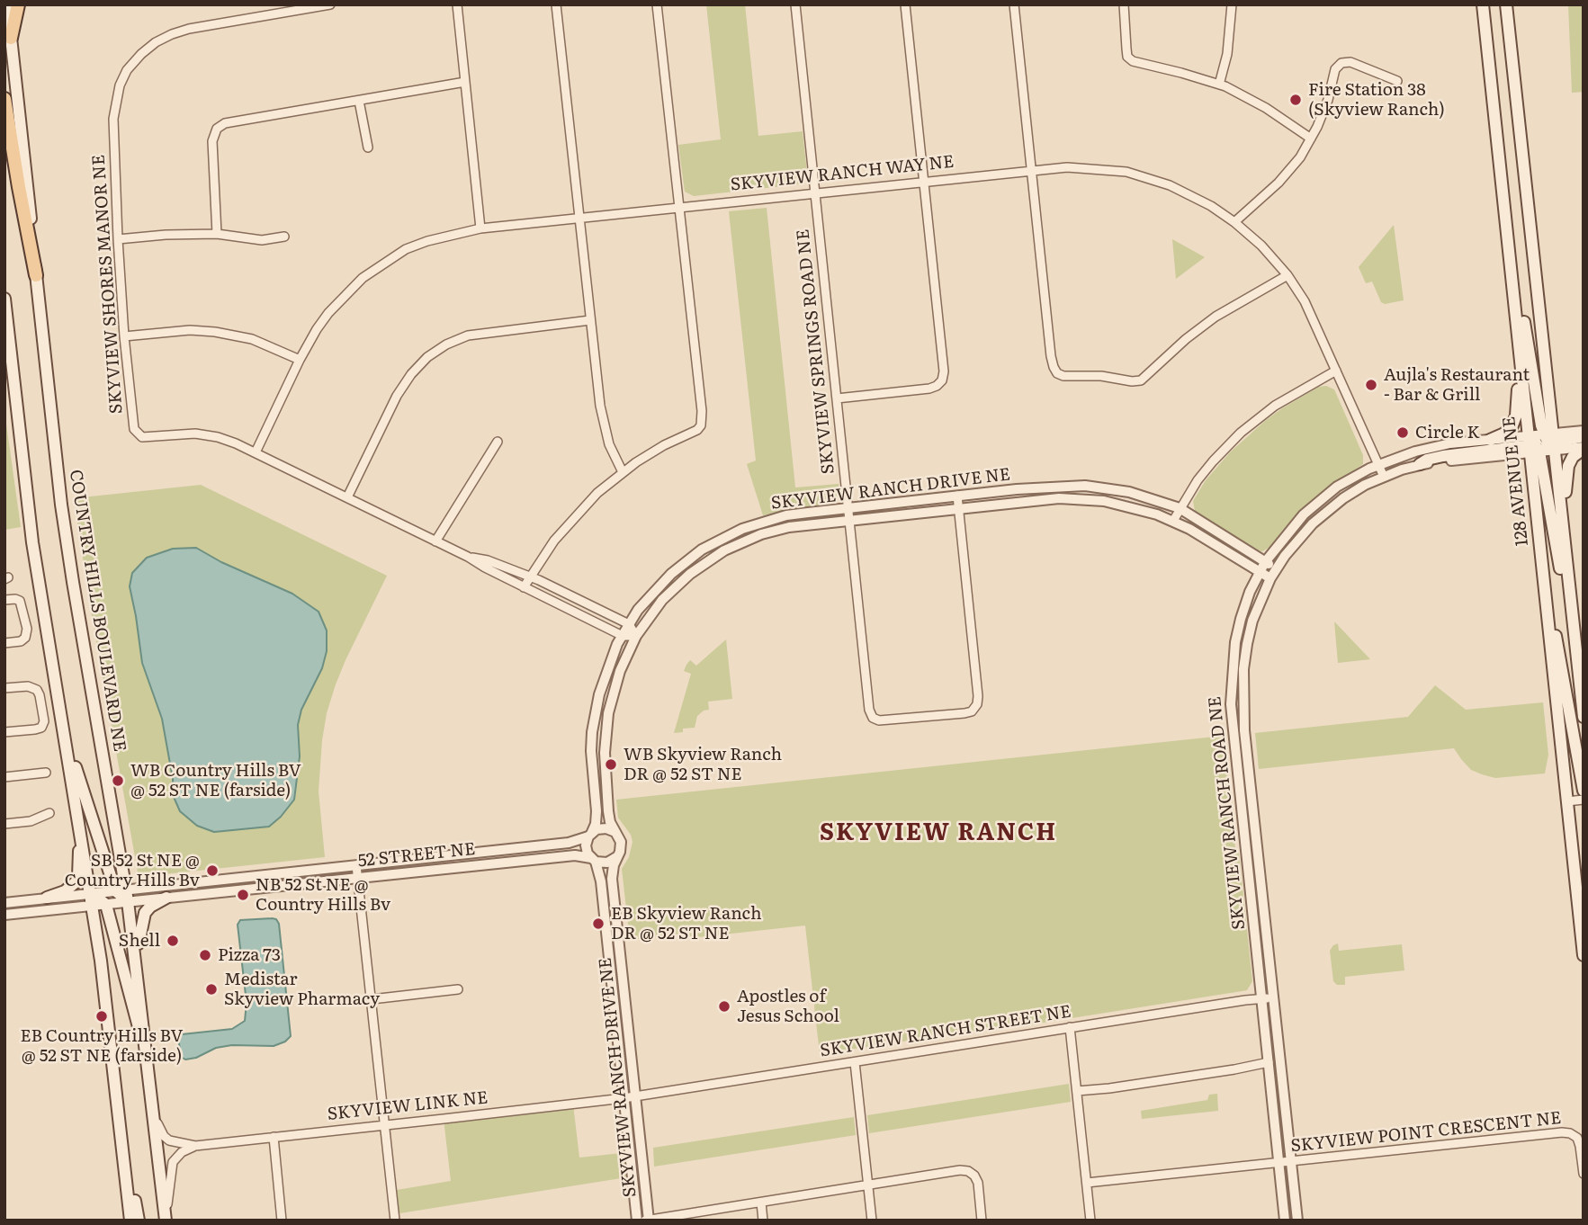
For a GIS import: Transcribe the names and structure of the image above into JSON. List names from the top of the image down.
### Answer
{
  "streets": {
    "main road": ["128 AVENUE NE", "COUNTRY HILLS BOULEVARD NE"],
    "street": [
      "SKYVIEW RANCH WAY NE",
      "SKYVIEW SHORES MANOR NE",
      "SKYVIEW SPRINGS ROAD NE",
      "SKYVIEW RANCH DRIVE NE",
      "SKYVIEW RANCH ROAD NE",
      "52 STREET NE",
      "SKYVIEW RANCH STREET NE",
      "SKYVIEW LINK NE",
      "SKYVIEW POINT CRESCENT NE"
    ]
  },
  "crossings": [
    ["SKYVIEW RANCH WAY NE", "SKYVIEW SHORES MANOR NE"],
    ["SKYVIEW RANCH WAY NE", "SKYVIEW SPRINGS ROAD NE"],
    ["SKYVIEW RANCH WAY NE", "SKYVIEW RANCH ROAD NE"],
    ["SKYVIEW SHORES MANOR NE", "SKYVIEW RANCH DRIVE NE"],
    ["SKYVIEW SPRINGS ROAD NE", "SKYVIEW RANCH DRIVE NE"],
    ["128 AVENUE NE", "SKYVIEW RANCH ROAD NE"],
    ["SKYVIEW RANCH DRIVE NE", "SKYVIEW RANCH ROAD NE"],
    ["SKYVIEW RANCH DRIVE NE", "52 STREET NE"],
    ["SKYVIEW RANCH DRIVE NE", "SKYVIEW RANCH STREET NE"],
    ["SKYVIEW RANCH DRIVE NE", "SKYVIEW LINK NE"],
    ["COUNTRY HILLS BOULEVARD NE", "52 STREET NE"],
    ["COUNTRY HILLS BOULEVARD NE", "SKYVIEW LINK NE"],
    ["SKYVIEW RANCH ROAD NE", "SKYVIEW RANCH STREET NE"],
    ["SKYVIEW RANCH ROAD NE", "SKYVIEW POINT CRESCENT NE"],
    ["SKYVIEW RANCH STREET NE", "SKYVIEW LINK NE"]
  ],
  "districts": ["SKYVIEW RANCH"],
  "places": [
    "Fire Station 38 (Skyview Ranch)",
    "Aujla's Restaurant - Bar & Grill",
    "Circle K",
    "WB Skyview Ranch DR @ 52 ST NE",
    "WB Country Hills BV @ 52 ST NE (farside)",
    "SB 52 St NE @ Country Hills Bv",
    "NB 52 St NE @ Country Hills Bv",
    "EB Skyview Ranch DR @ 52 ST NE",
    "Shell",
    "Pizza 73",
    "Medistar Skyview Pharmacy",
    "Apostles of Jesus School",
    "EB Country Hills BV @ 52 ST NE (farside)"
  ]
}
